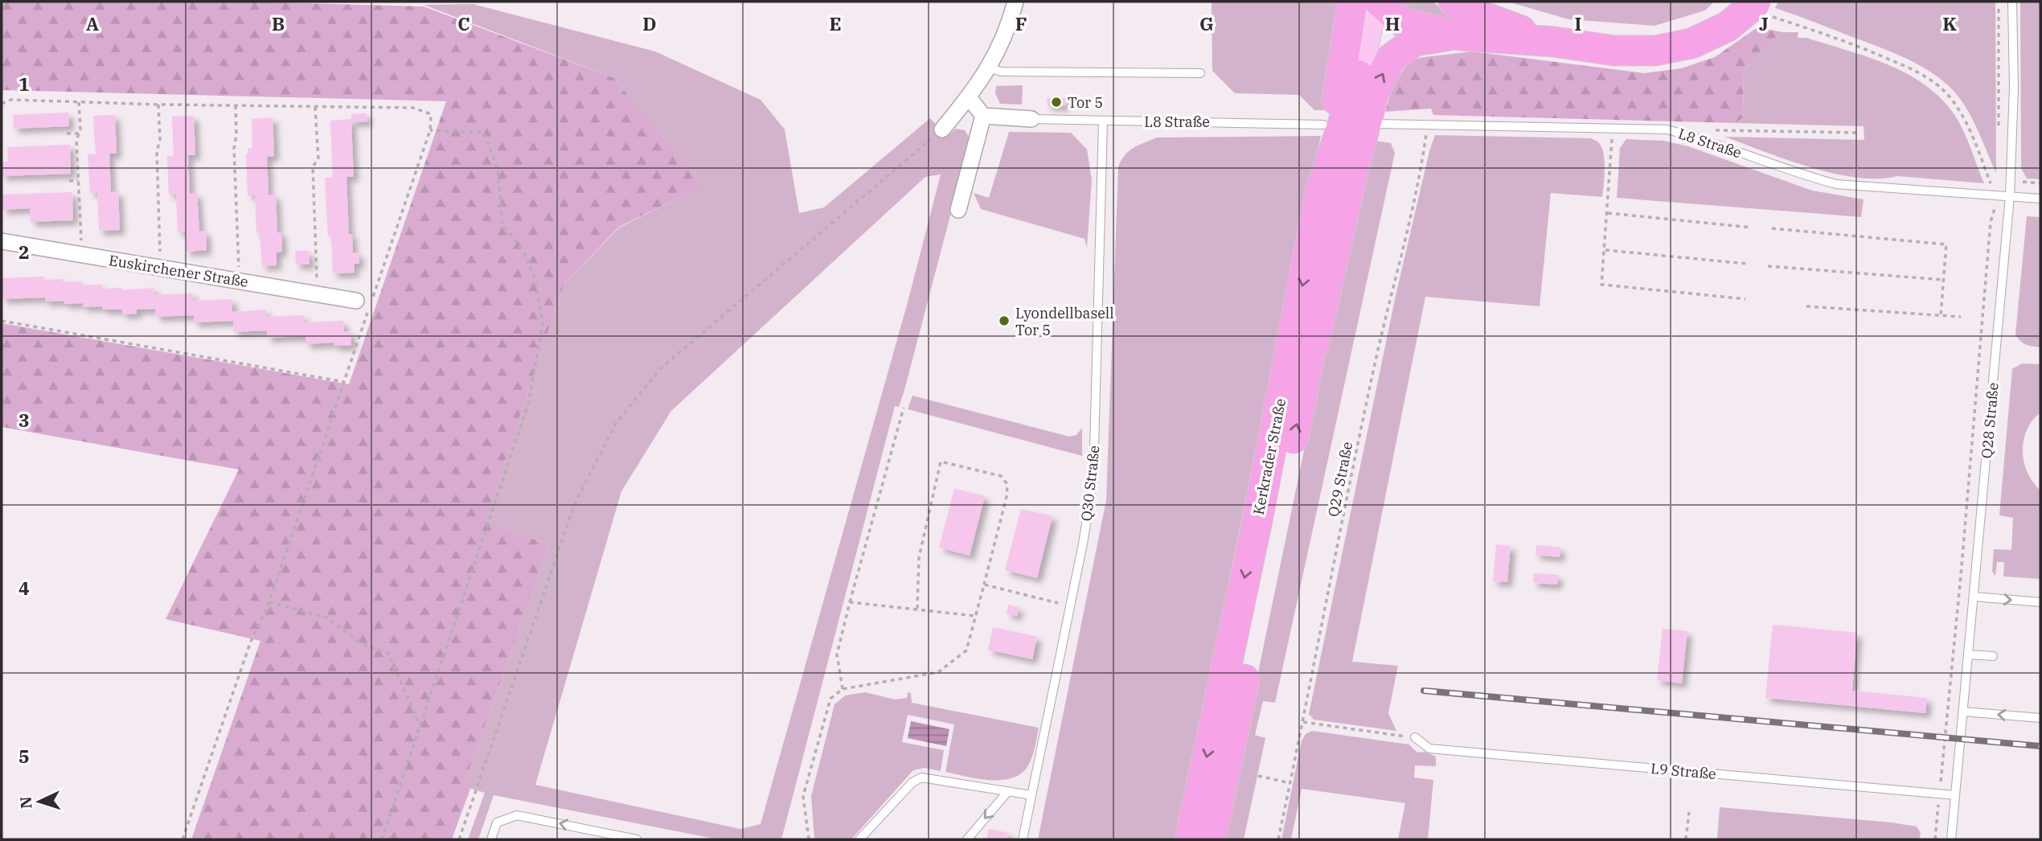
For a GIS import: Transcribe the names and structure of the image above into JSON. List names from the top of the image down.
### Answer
{
  "streets": {
    "highway": ["Kerkrader Straße"],
    "street": ["Euskirchener Straße"],
    "lane": [
      "L8 Straße",
      "Q28 Straße",
      "Q30 Straße",
      "L9 Straße"
    ],
    "path": ["Q29 Straße"]
  },
  "crossings": [
    ["L8 Straße", "Q28 Straße"],
    ["L8 Straße", "Q29 Straße"],
    ["L8 Straße", "Q30 Straße"],
    ["Q28 Straße", "L9 Straße"]
  ],
  "places": ["Tor 5", "Lyondellbasell Tor 5"],
  "north": "left",
  "grid": {
    "columns": [
      "A",
      "B",
      "C",
      "D",
      "E",
      "F",
      "G",
      "H",
      "I",
      "J",
      "K"
    ],
    "rows": [
      "1",
      "2",
      "3",
      "4",
      "5"
    ]
  }
}
